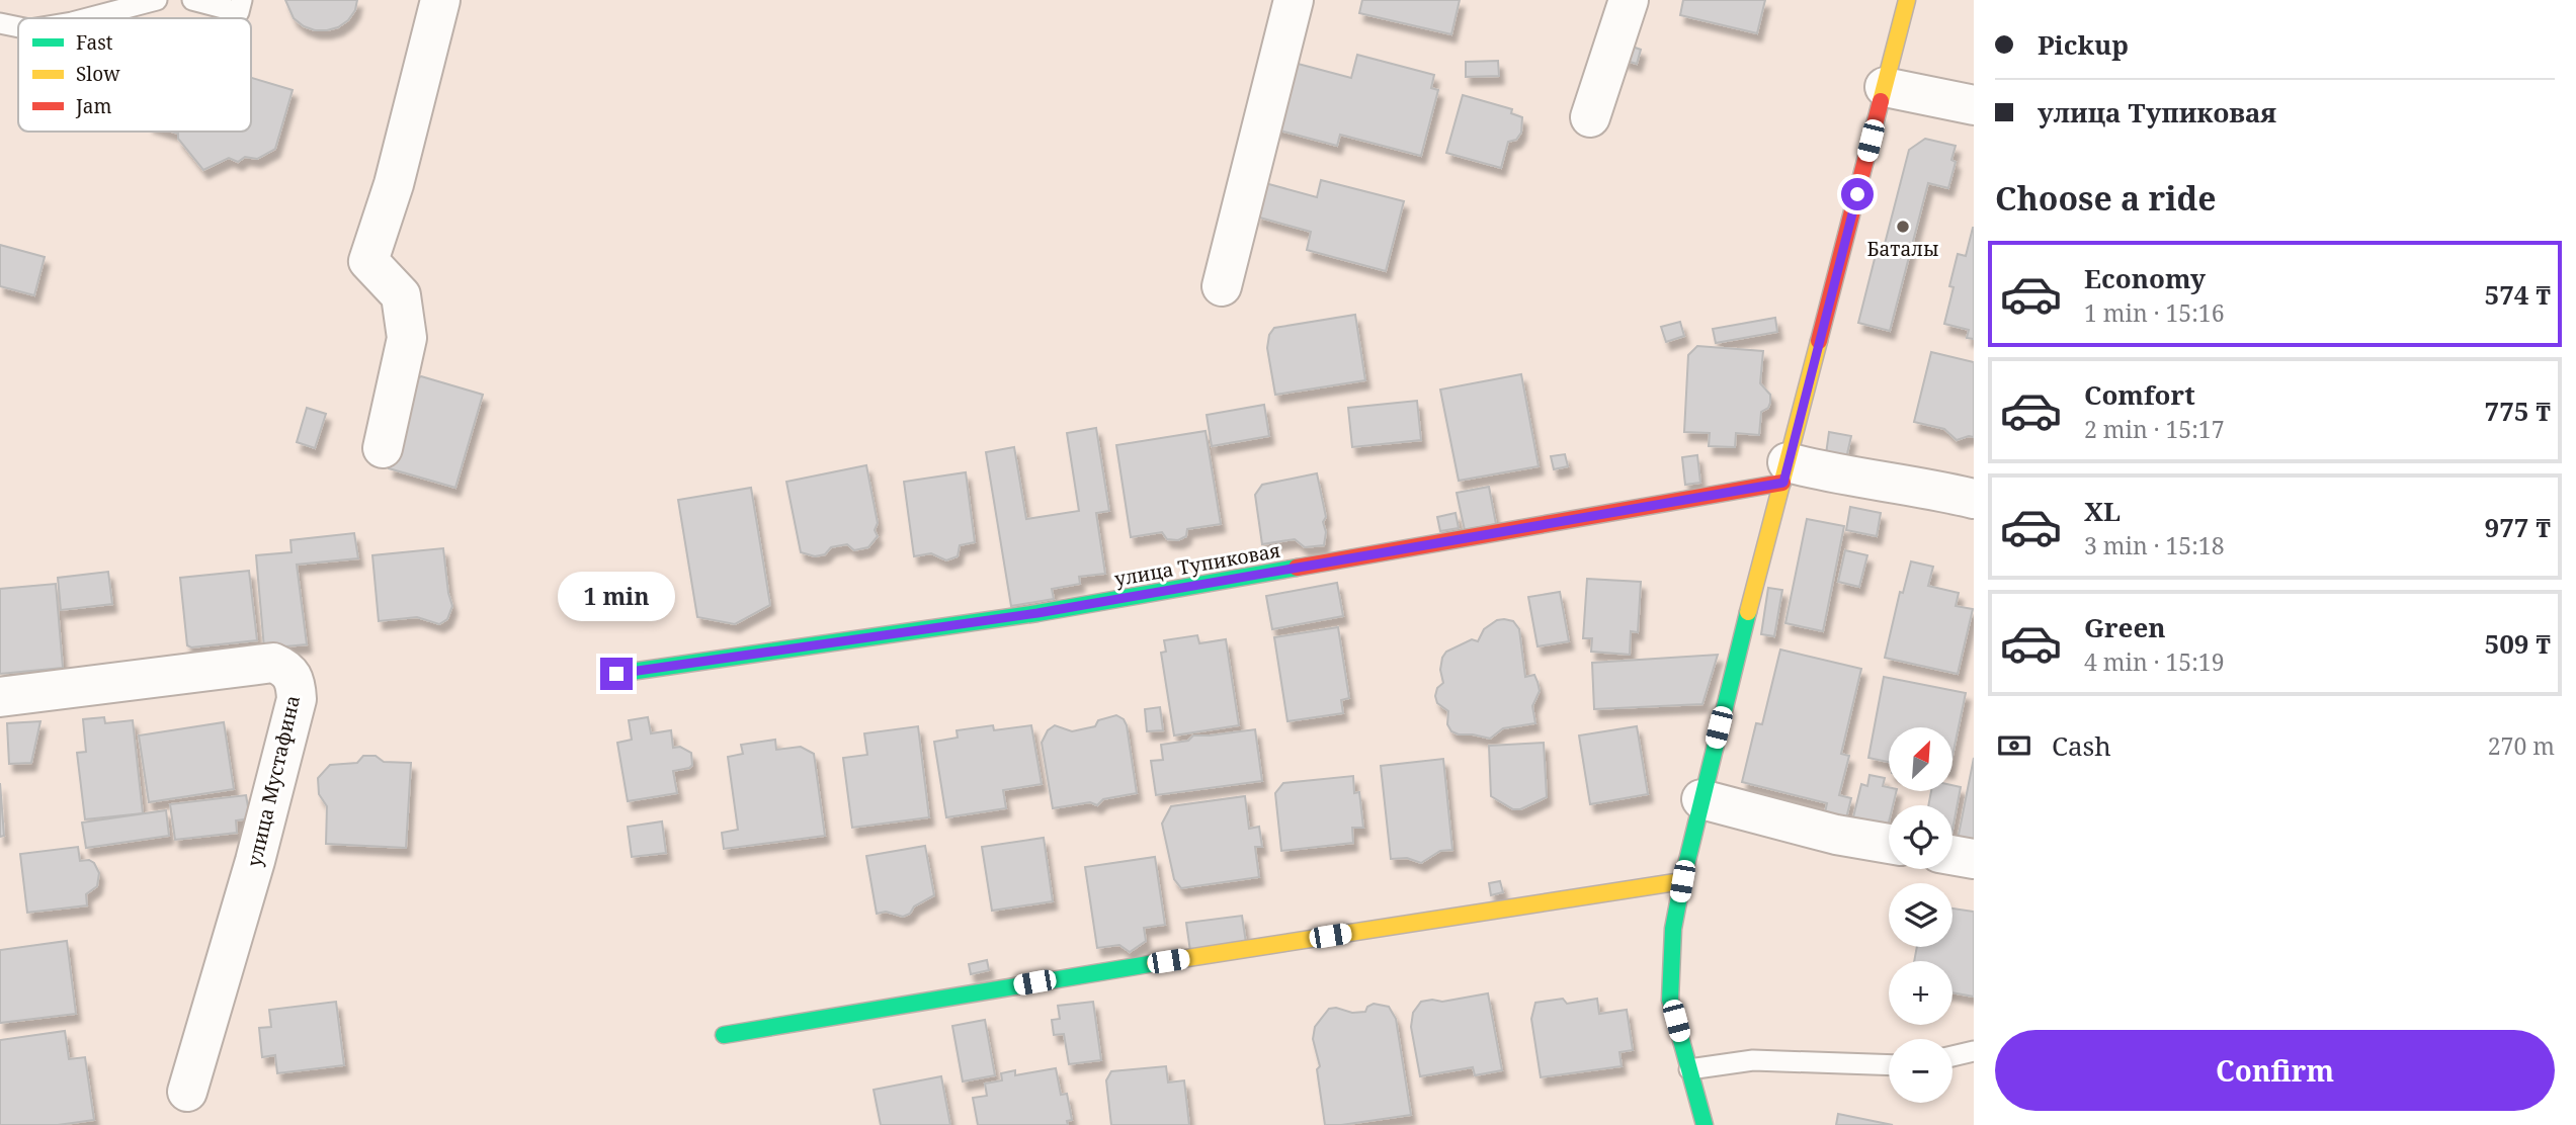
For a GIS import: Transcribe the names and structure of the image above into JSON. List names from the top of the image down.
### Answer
{
  "streets": {
    "street": ["улица Тупиковая", "улица Мустафина"]
  },
  "places": ["Баталы"],
  "legend": ["Fast", "Slow", "Jam"],
  "north": "top right",
  "page": {
    "banner": ["Pickup", "улица Тупиковая"],
    "heading": "Choose a ride",
    "list": [
      {
        "name": "Economy",
        "note": "1 min · 15:16",
        "value": "574 ₸"
      },
      {
        "name": "Comfort",
        "note": "2 min · 15:17",
        "value": "775 ₸"
      },
      {
        "name": "XL",
        "note": "3 min · 15:18",
        "value": "977 ₸"
      },
      {
        "name": "Green",
        "note": "4 min · 15:19",
        "value": "509 ₸"
      }
    ],
    "bubble": "1 min",
    "pay": ["Cash", "270 m"],
    "map_buttons": ["+", "−"],
    "buttons": "Confirm"
  }
}
